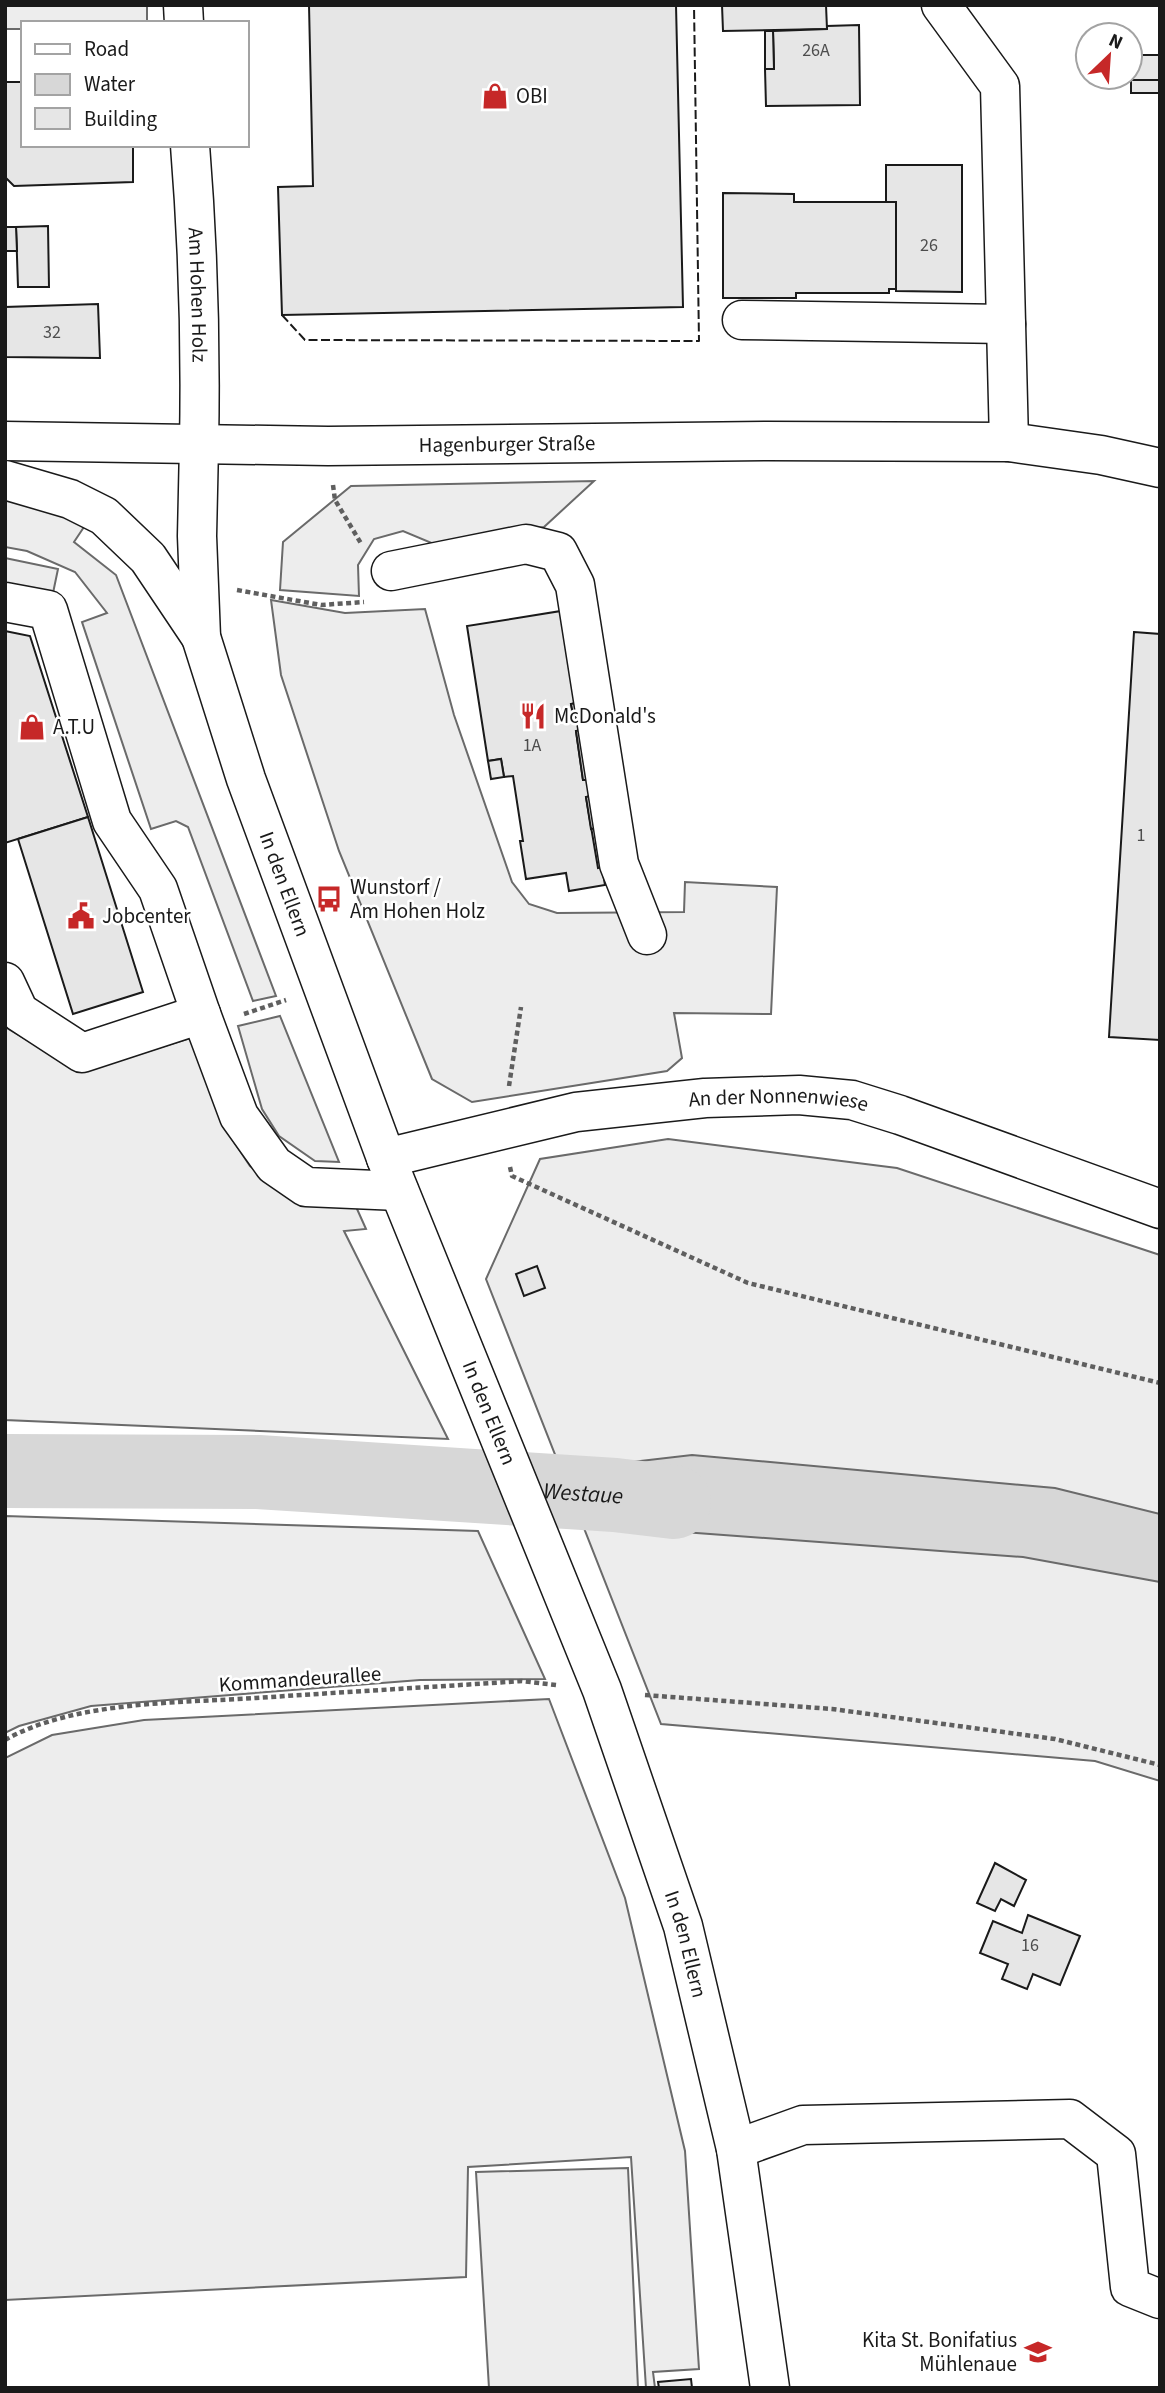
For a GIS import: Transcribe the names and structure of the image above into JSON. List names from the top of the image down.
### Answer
{
  "streets": {
    "main road": [
      "Am Hohen Holz",
      "Hagenburger Straße",
      "In den Ellern",
      "An der Nonnenwiese"
    ],
    "path": ["Kommandeurallee"]
  },
  "crossings": [
    ["Am Hohen Holz", "Hagenburger Straße"],
    ["Am Hohen Holz", "In den Ellern"],
    ["Hagenburger Straße", "In den Ellern"],
    ["In den Ellern", "An der Nonnenwiese"],
    ["In den Ellern", "Kommandeurallee"]
  ],
  "water": ["Westaue"],
  "places": {
    "shop": ["OBI", "A.T.U"],
    "restaurant": ["McDonald's"],
    "bus stop": ["Wunstorf / Am Hohen Holz"],
    "public building": ["Jobcenter"],
    "school or university": ["Kita St. Bonifatius Mühlenaue"]
  },
  "house_numbers": [
    "26A",
    "26",
    "32",
    "1A",
    "1",
    "16"
  ],
  "legend": ["Road", "Water", "Building"],
  "north": "top right"
}
